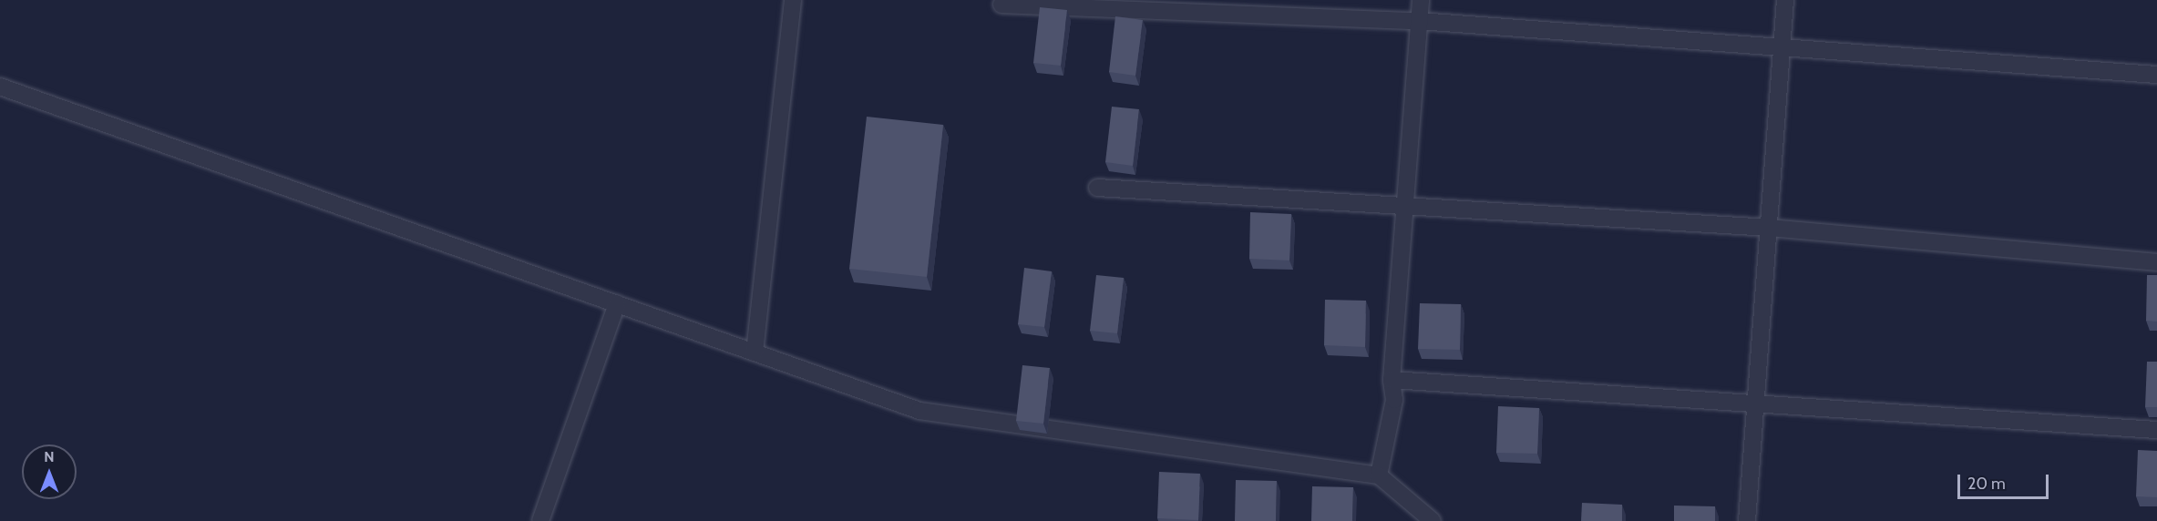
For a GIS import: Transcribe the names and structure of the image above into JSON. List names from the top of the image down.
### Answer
{
  "scale_bar": "20 m",
  "north": "top"
}
